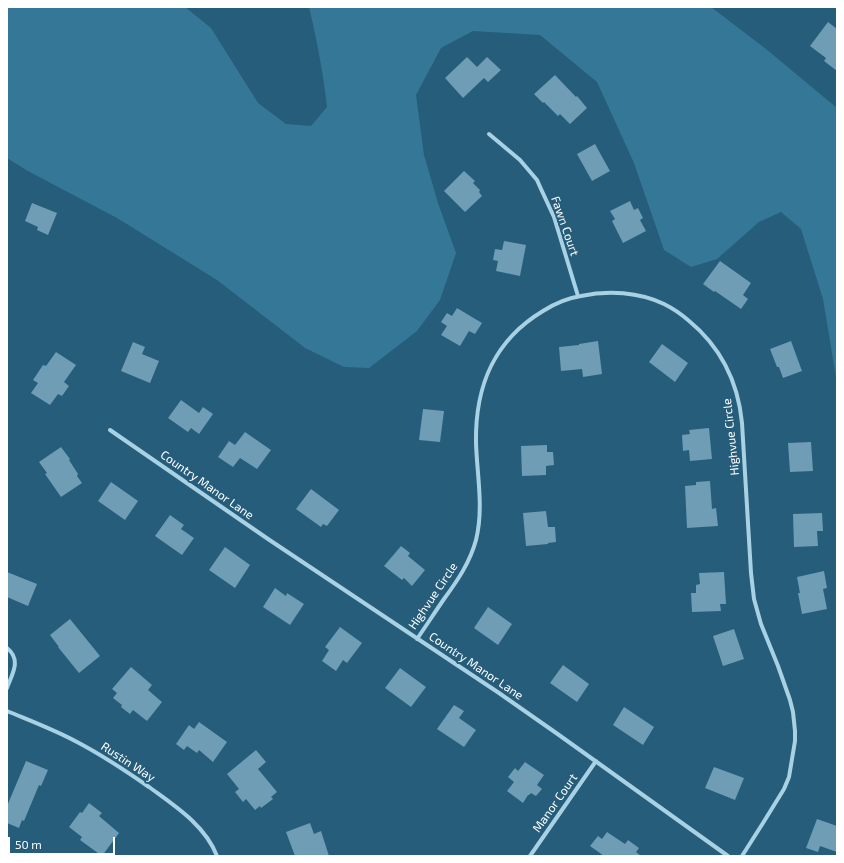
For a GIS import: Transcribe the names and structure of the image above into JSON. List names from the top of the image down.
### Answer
{
  "streets": {
    "street": [
      "Fawn Court",
      "Highvue Circle",
      "Country Manor Lane",
      "Rustin Way",
      "Manor Court"
    ]
  },
  "crossings": [
    ["Fawn Court", "Highvue Circle"],
    ["Highvue Circle", "Country Manor Lane"],
    ["Country Manor Lane", "Manor Court"]
  ],
  "scale_bar": "50 m"
}
